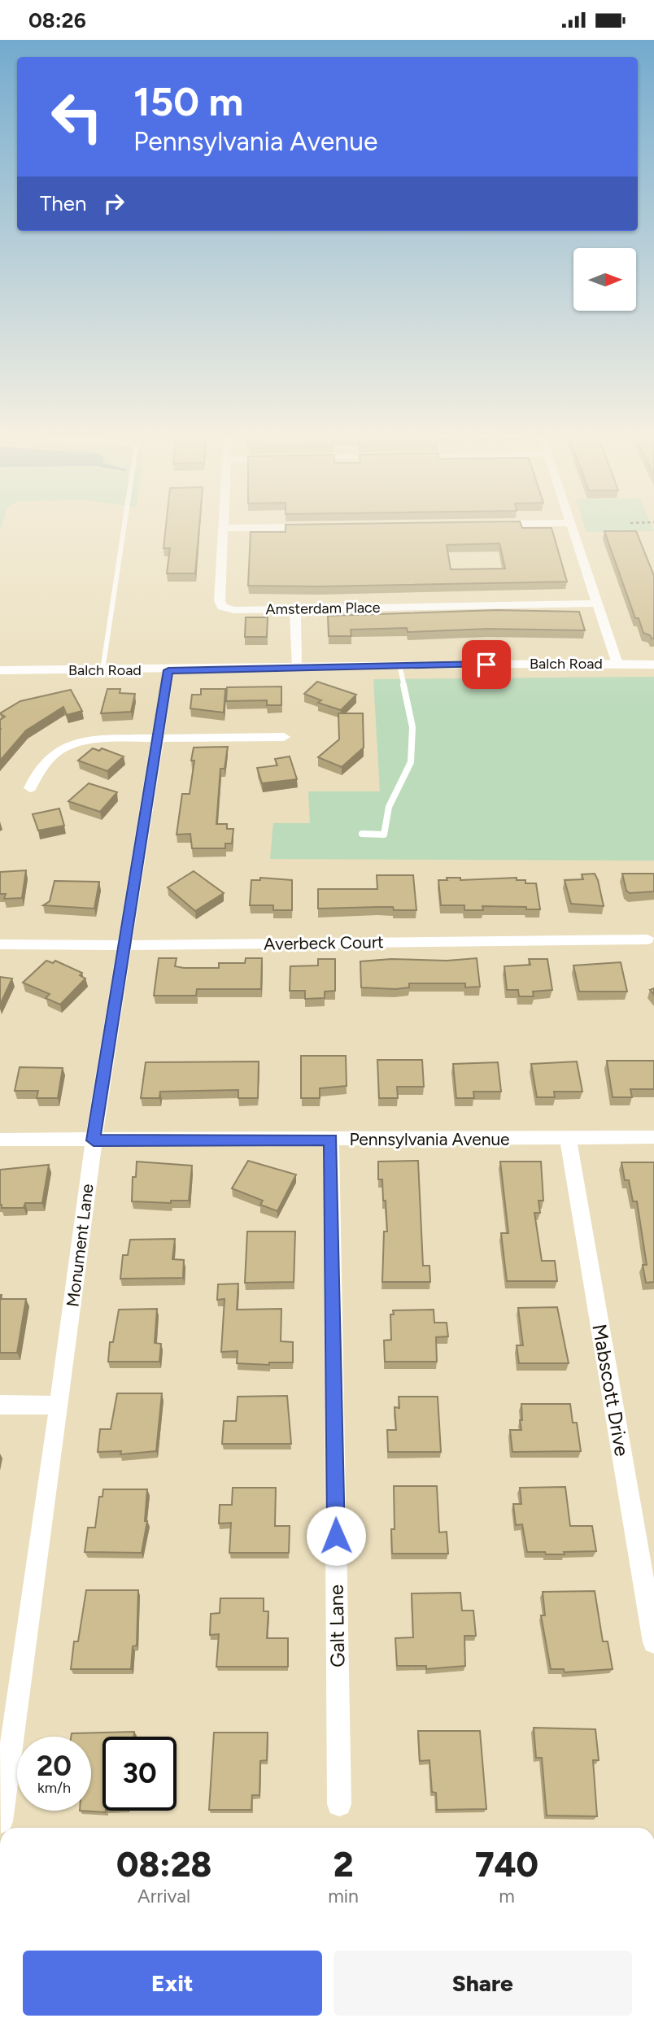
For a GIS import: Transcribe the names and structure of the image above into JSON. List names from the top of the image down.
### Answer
{
  "streets": {
    "street": [
      "Amsterdam Place",
      "Balch Road",
      "Averbeck Court",
      "Pennsylvania Avenue",
      "Monument Lane",
      "Mabscott Drive",
      "Galt Lane"
    ]
  },
  "crossings": [
    ["Balch Road", "Monument Lane"],
    ["Averbeck Court", "Monument Lane"],
    ["Pennsylvania Avenue", "Monument Lane"],
    ["Pennsylvania Avenue", "Mabscott Drive"],
    ["Pennsylvania Avenue", "Galt Lane"]
  ],
  "north": "right",
  "page": {
    "status": "08:26",
    "turn": ["150 m", "Pennsylvania Avenue"],
    "then": "Then",
    "speed": "20 km/h",
    "limit": "30",
    "eta": [
      "08:28",
      "Arrival",
      "2",
      "min",
      "740",
      "m"
    ],
    "buttons": ["Exit", "Share"]
  }
}
